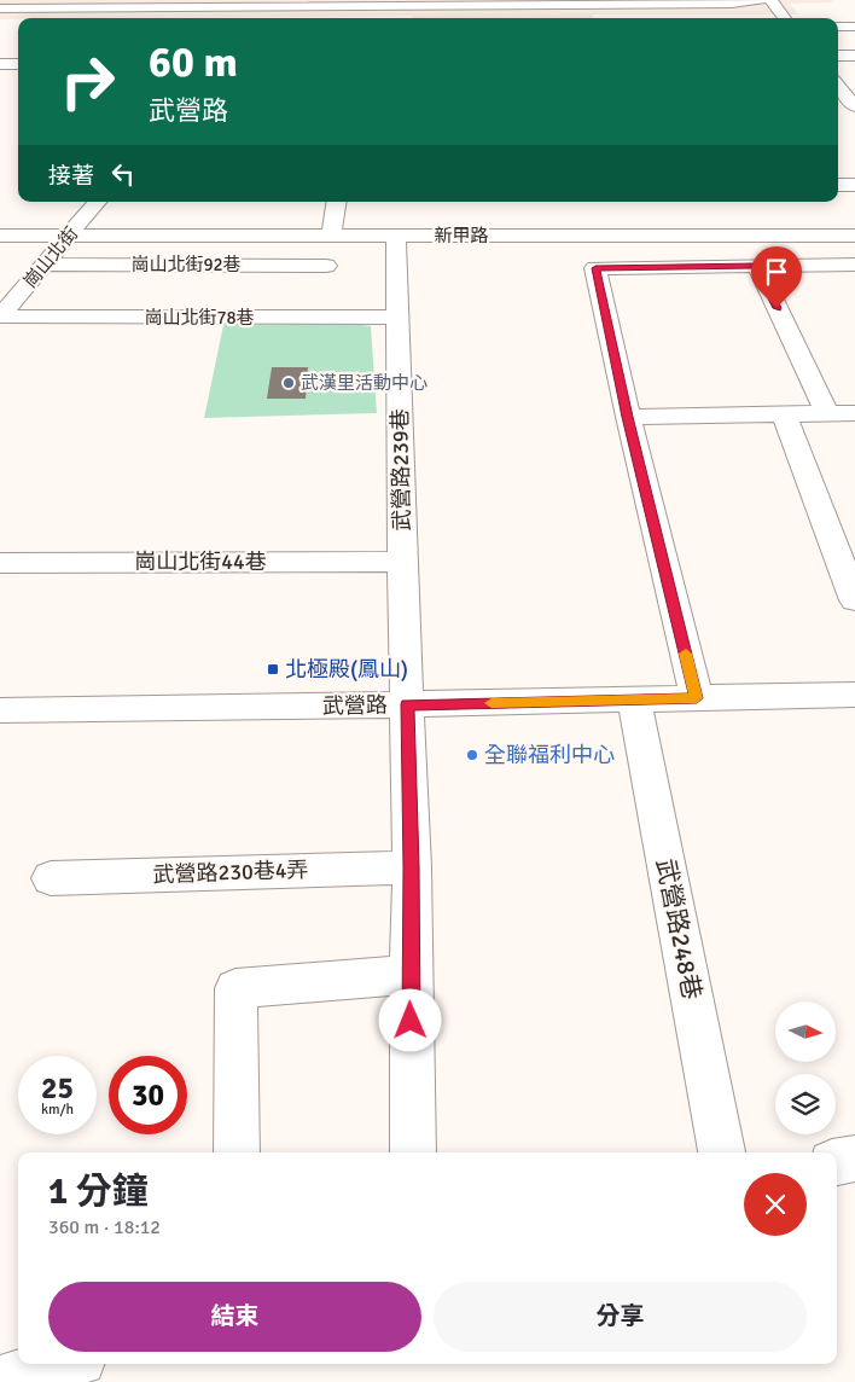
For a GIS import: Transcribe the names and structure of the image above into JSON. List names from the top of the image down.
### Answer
{
  "streets": {
    "street": [
      "新甲路",
      "崗山北街",
      "崗山北街92巷",
      "崗山北街78巷",
      "武營路239巷",
      "崗山北街44巷",
      "武營路",
      "武營路230巷4弄",
      "武營路248巷"
    ]
  },
  "crossings": [
    ["新甲路", "崗山北街"],
    ["新甲路", "武營路239巷"],
    ["崗山北街", "崗山北街92巷"],
    ["崗山北街", "崗山北街78巷"],
    ["崗山北街78巷", "武營路239巷"],
    ["武營路239巷", "崗山北街44巷"],
    ["武營路239巷", "武營路"],
    ["武營路239巷", "武營路230巷4弄"],
    ["武營路", "武營路248巷"]
  ],
  "places": {
    "other": ["武漢里活動中心", "全聯福利中心"],
    "transit": ["北極殿(鳳山)"]
  },
  "north": "right",
  "page": {
    "turn": ["60 m", "武營路"],
    "then": "接著",
    "speed": "25 km/h",
    "limit": "30",
    "heading": ["1 分鐘", "360 m · 18:12"],
    "buttons": ["結束", "分享"]
  }
}
